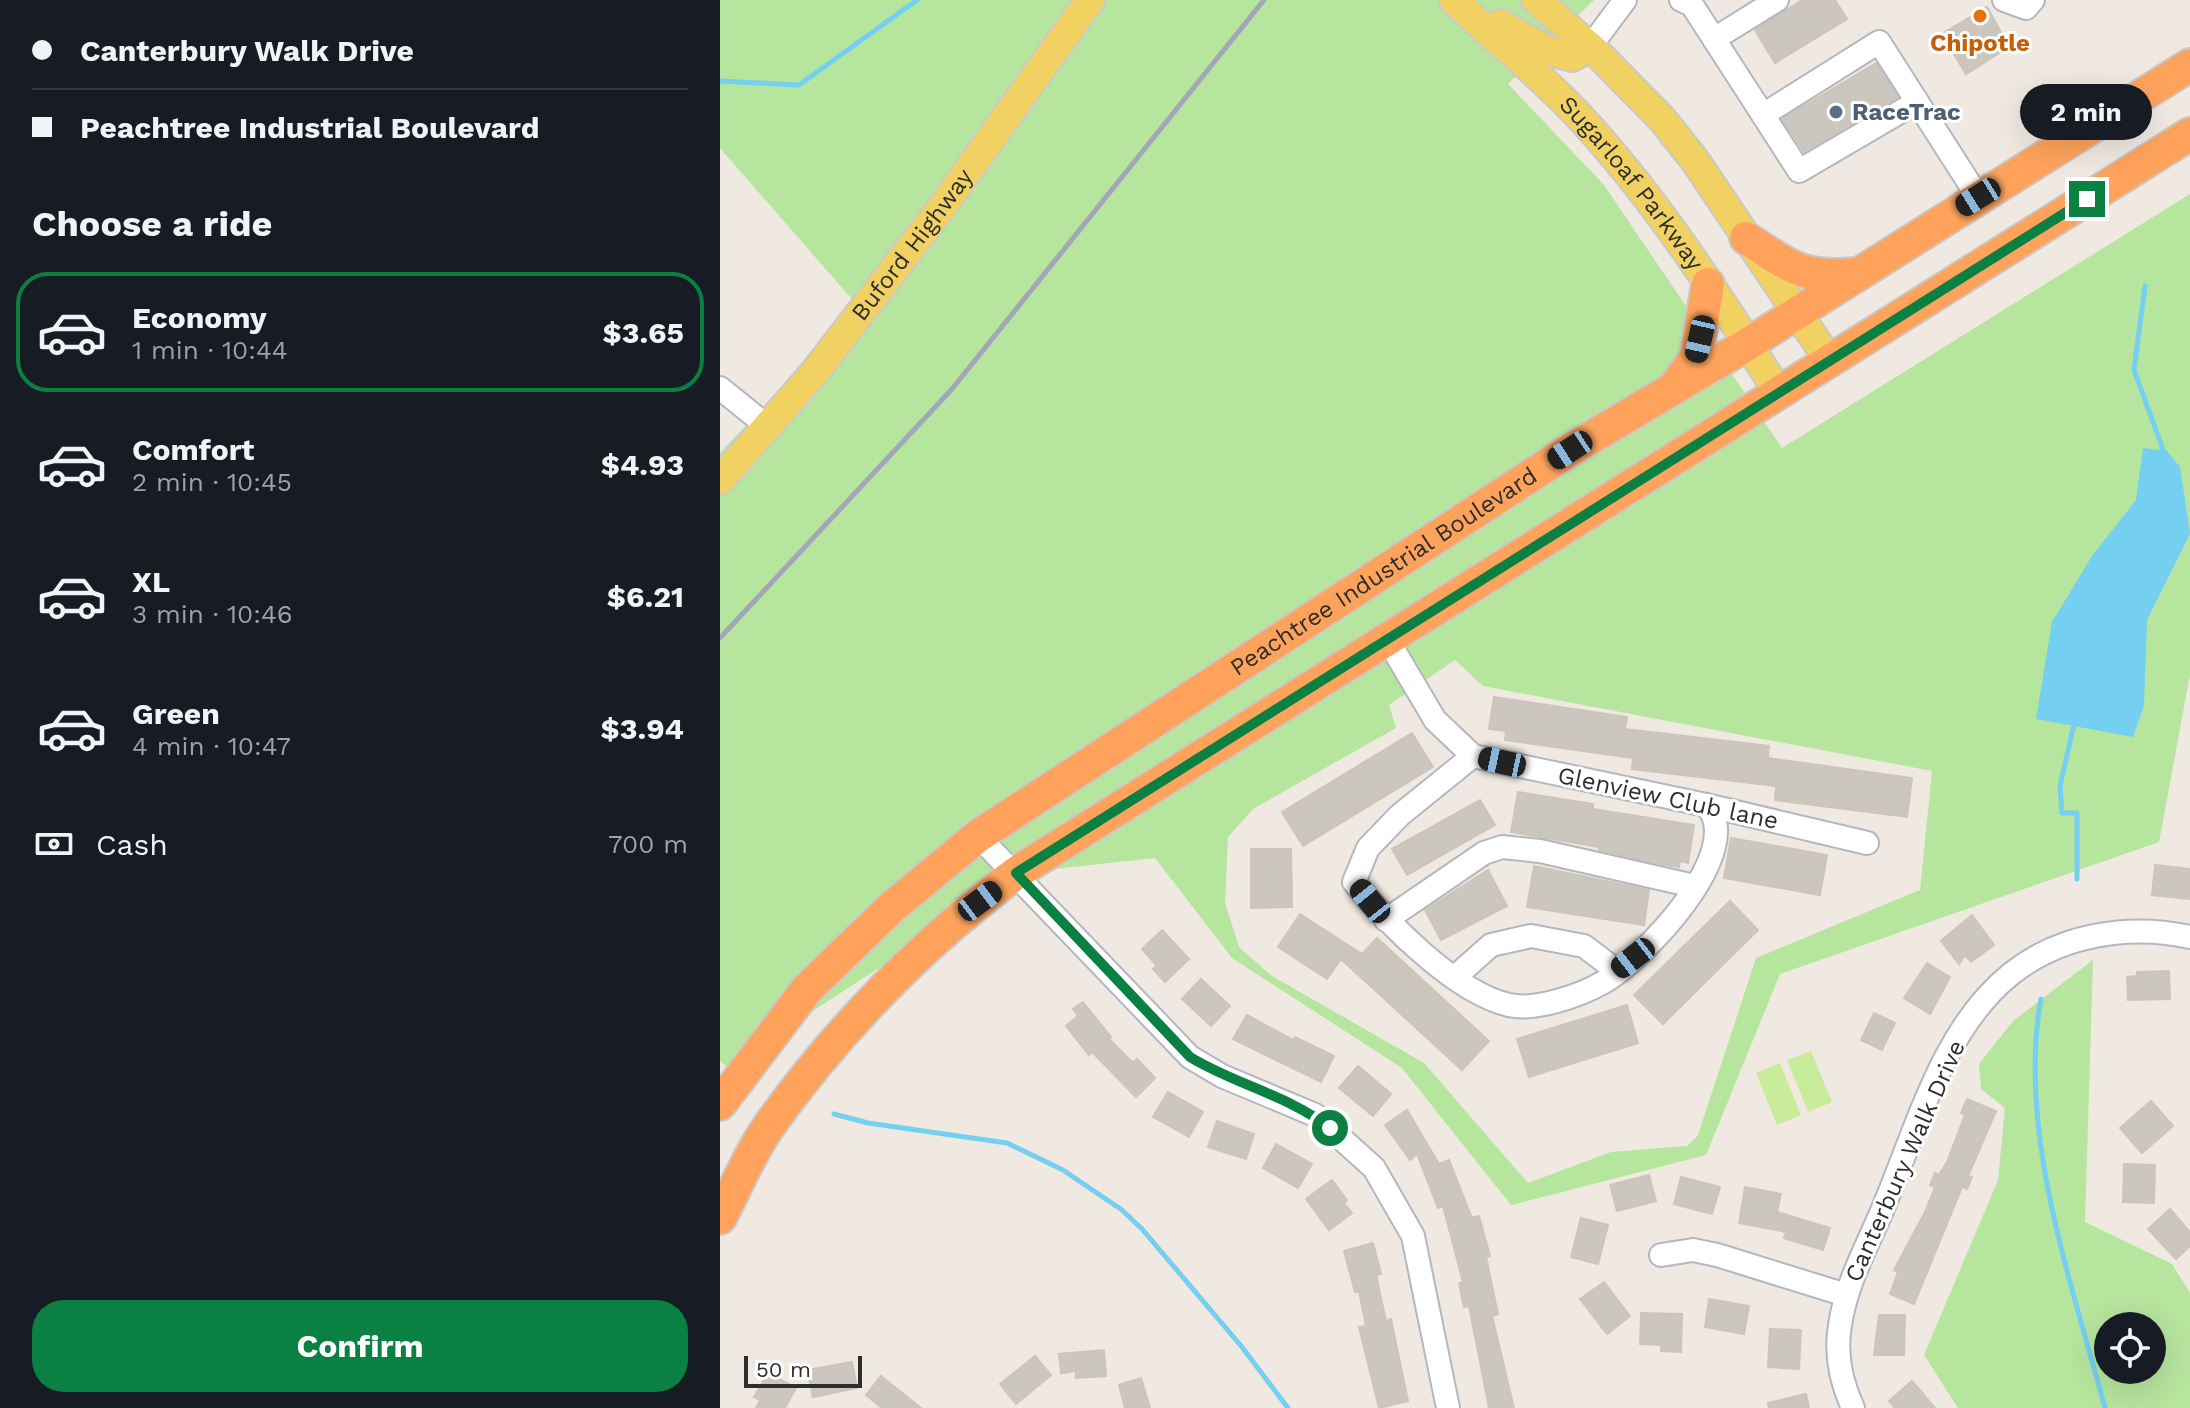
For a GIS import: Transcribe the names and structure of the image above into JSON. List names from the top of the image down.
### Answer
{
  "streets": {
    "highway": ["Peachtree Industrial Boulevard"],
    "main road": ["Sugarloaf Parkway", "Buford Highway"],
    "street": ["Glenview Club lane", "Canterbury Walk Drive"]
  },
  "crossings": [
    ["Sugarloaf Parkway", "Peachtree Industrial Boulevard"]
  ],
  "places": ["Chipotle", "RaceTrac"],
  "scale_bar": "50 m",
  "page": {
    "banner": ["Canterbury Walk Drive", "Peachtree Industrial Boulevard"],
    "bubble": "2 min",
    "heading": "Choose a ride",
    "list": [
      {
        "name": "Economy",
        "note": "1 min · 10:44",
        "value": "$3.65"
      },
      {
        "name": "Comfort",
        "note": "2 min · 10:45",
        "value": "$4.93"
      },
      {
        "name": "XL",
        "note": "3 min · 10:46",
        "value": "$6.21"
      },
      {
        "name": "Green",
        "note": "4 min · 10:47",
        "value": "$3.94"
      }
    ],
    "pay": ["Cash", "700 m"],
    "buttons": "Confirm",
    "scale": "50 m"
  }
}
